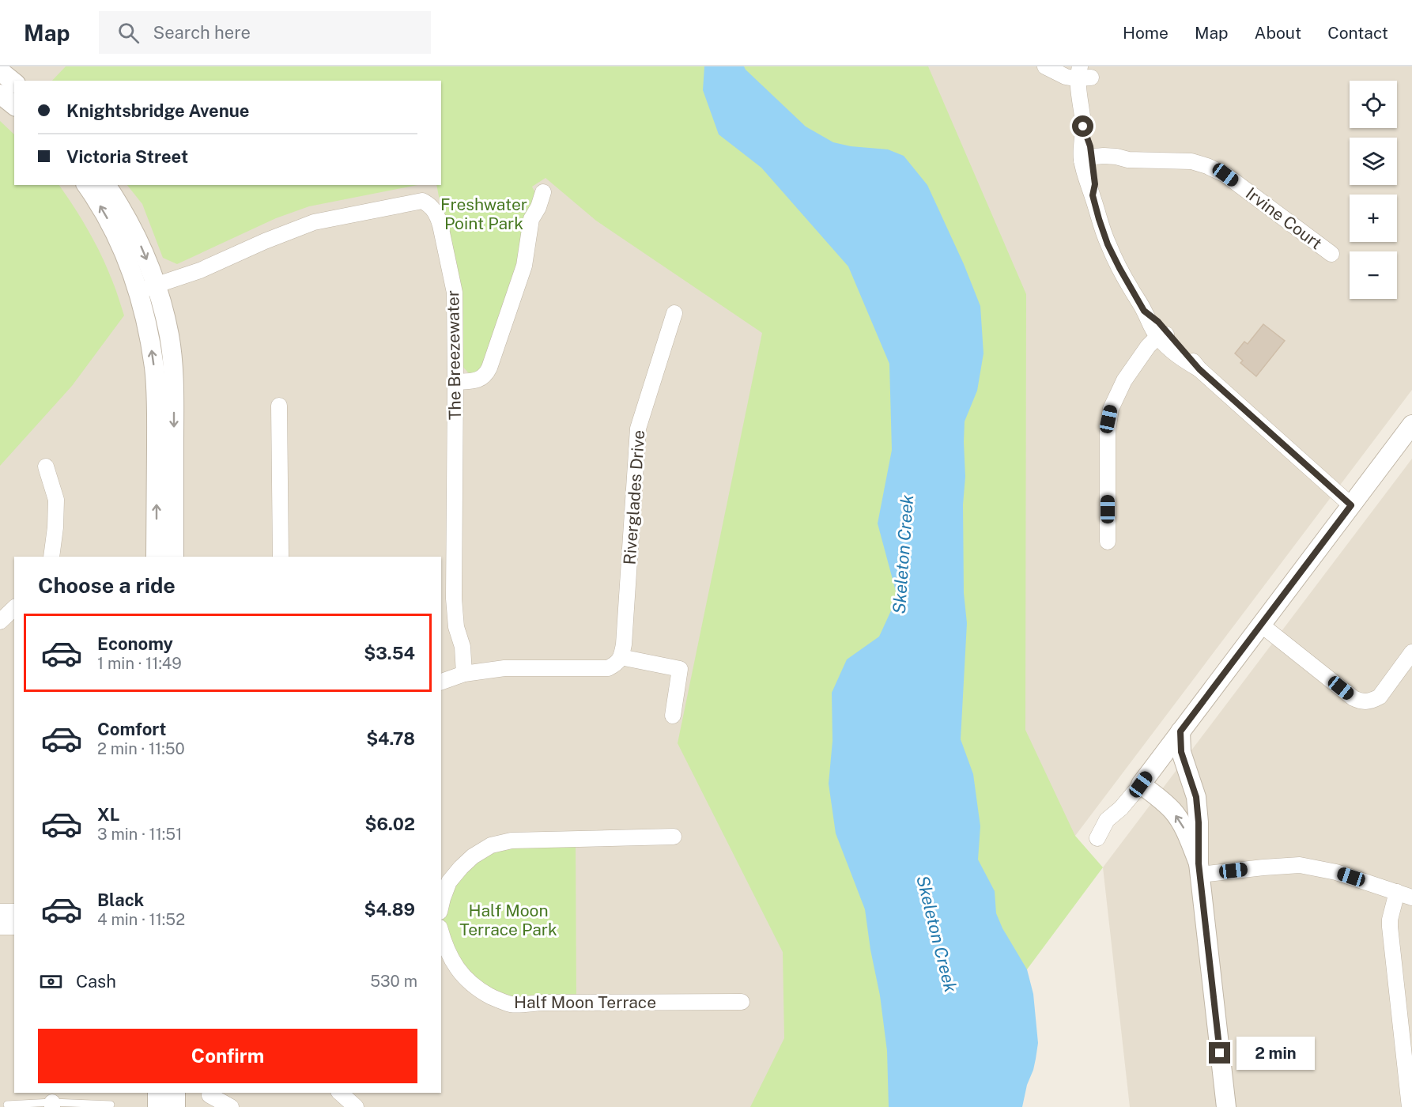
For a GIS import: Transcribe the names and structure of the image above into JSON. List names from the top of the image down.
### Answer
{
  "streets": {
    "street": [
      "Irvine Court",
      "The Breezewater",
      "Riverglades Drive",
      "Half Moon Terrace"
    ]
  },
  "water": ["Skeleton Creek"],
  "parks": ["Freshwater Point Park", "Half Moon Terrace Park"],
  "page": {
    "header": "Map",
    "search": "Search here",
    "nav": [
      "Home",
      "Map",
      "About",
      "Contact"
    ],
    "map_buttons": ["+", "−"],
    "banner": ["Knightsbridge Avenue", "Victoria Street"],
    "heading": "Choose a ride",
    "list": [
      {
        "name": "Economy",
        "note": "1 min · 11:49",
        "value": "$3.54"
      },
      {
        "name": "Comfort",
        "note": "2 min · 11:50",
        "value": "$4.78"
      },
      {
        "name": "XL",
        "note": "3 min · 11:51",
        "value": "$6.02"
      },
      {
        "name": "Black",
        "note": "4 min · 11:52",
        "value": "$4.89"
      }
    ],
    "pay": ["Cash", "530 m"],
    "buttons": "Confirm",
    "bubble": "2 min"
  }
}
